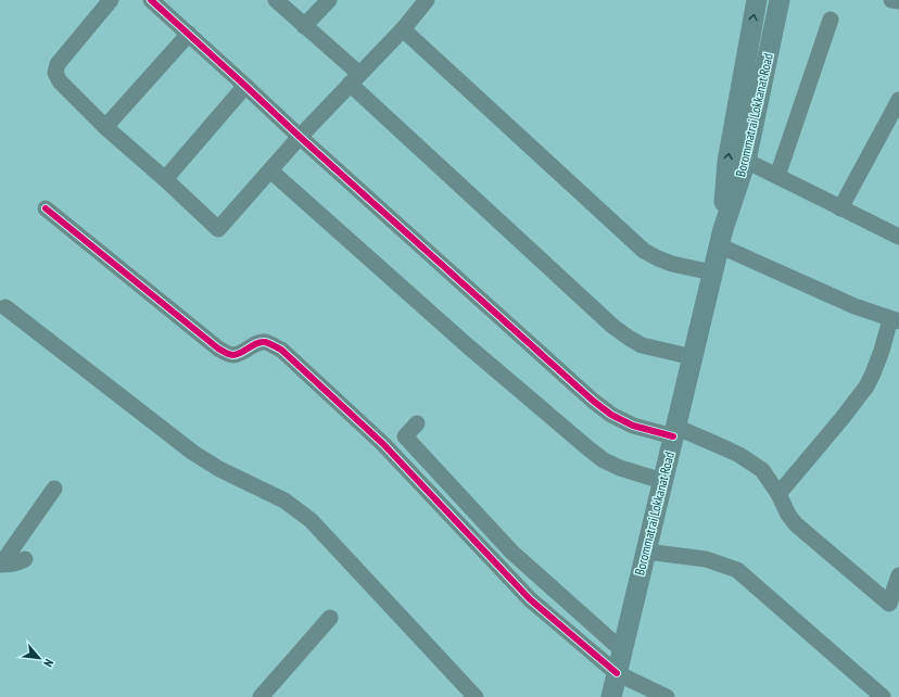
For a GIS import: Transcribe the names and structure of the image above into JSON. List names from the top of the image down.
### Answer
{
  "streets": {
    "main road": ["Borommatrai Lokkanat Road"]
  },
  "north": "bottom right"
}
